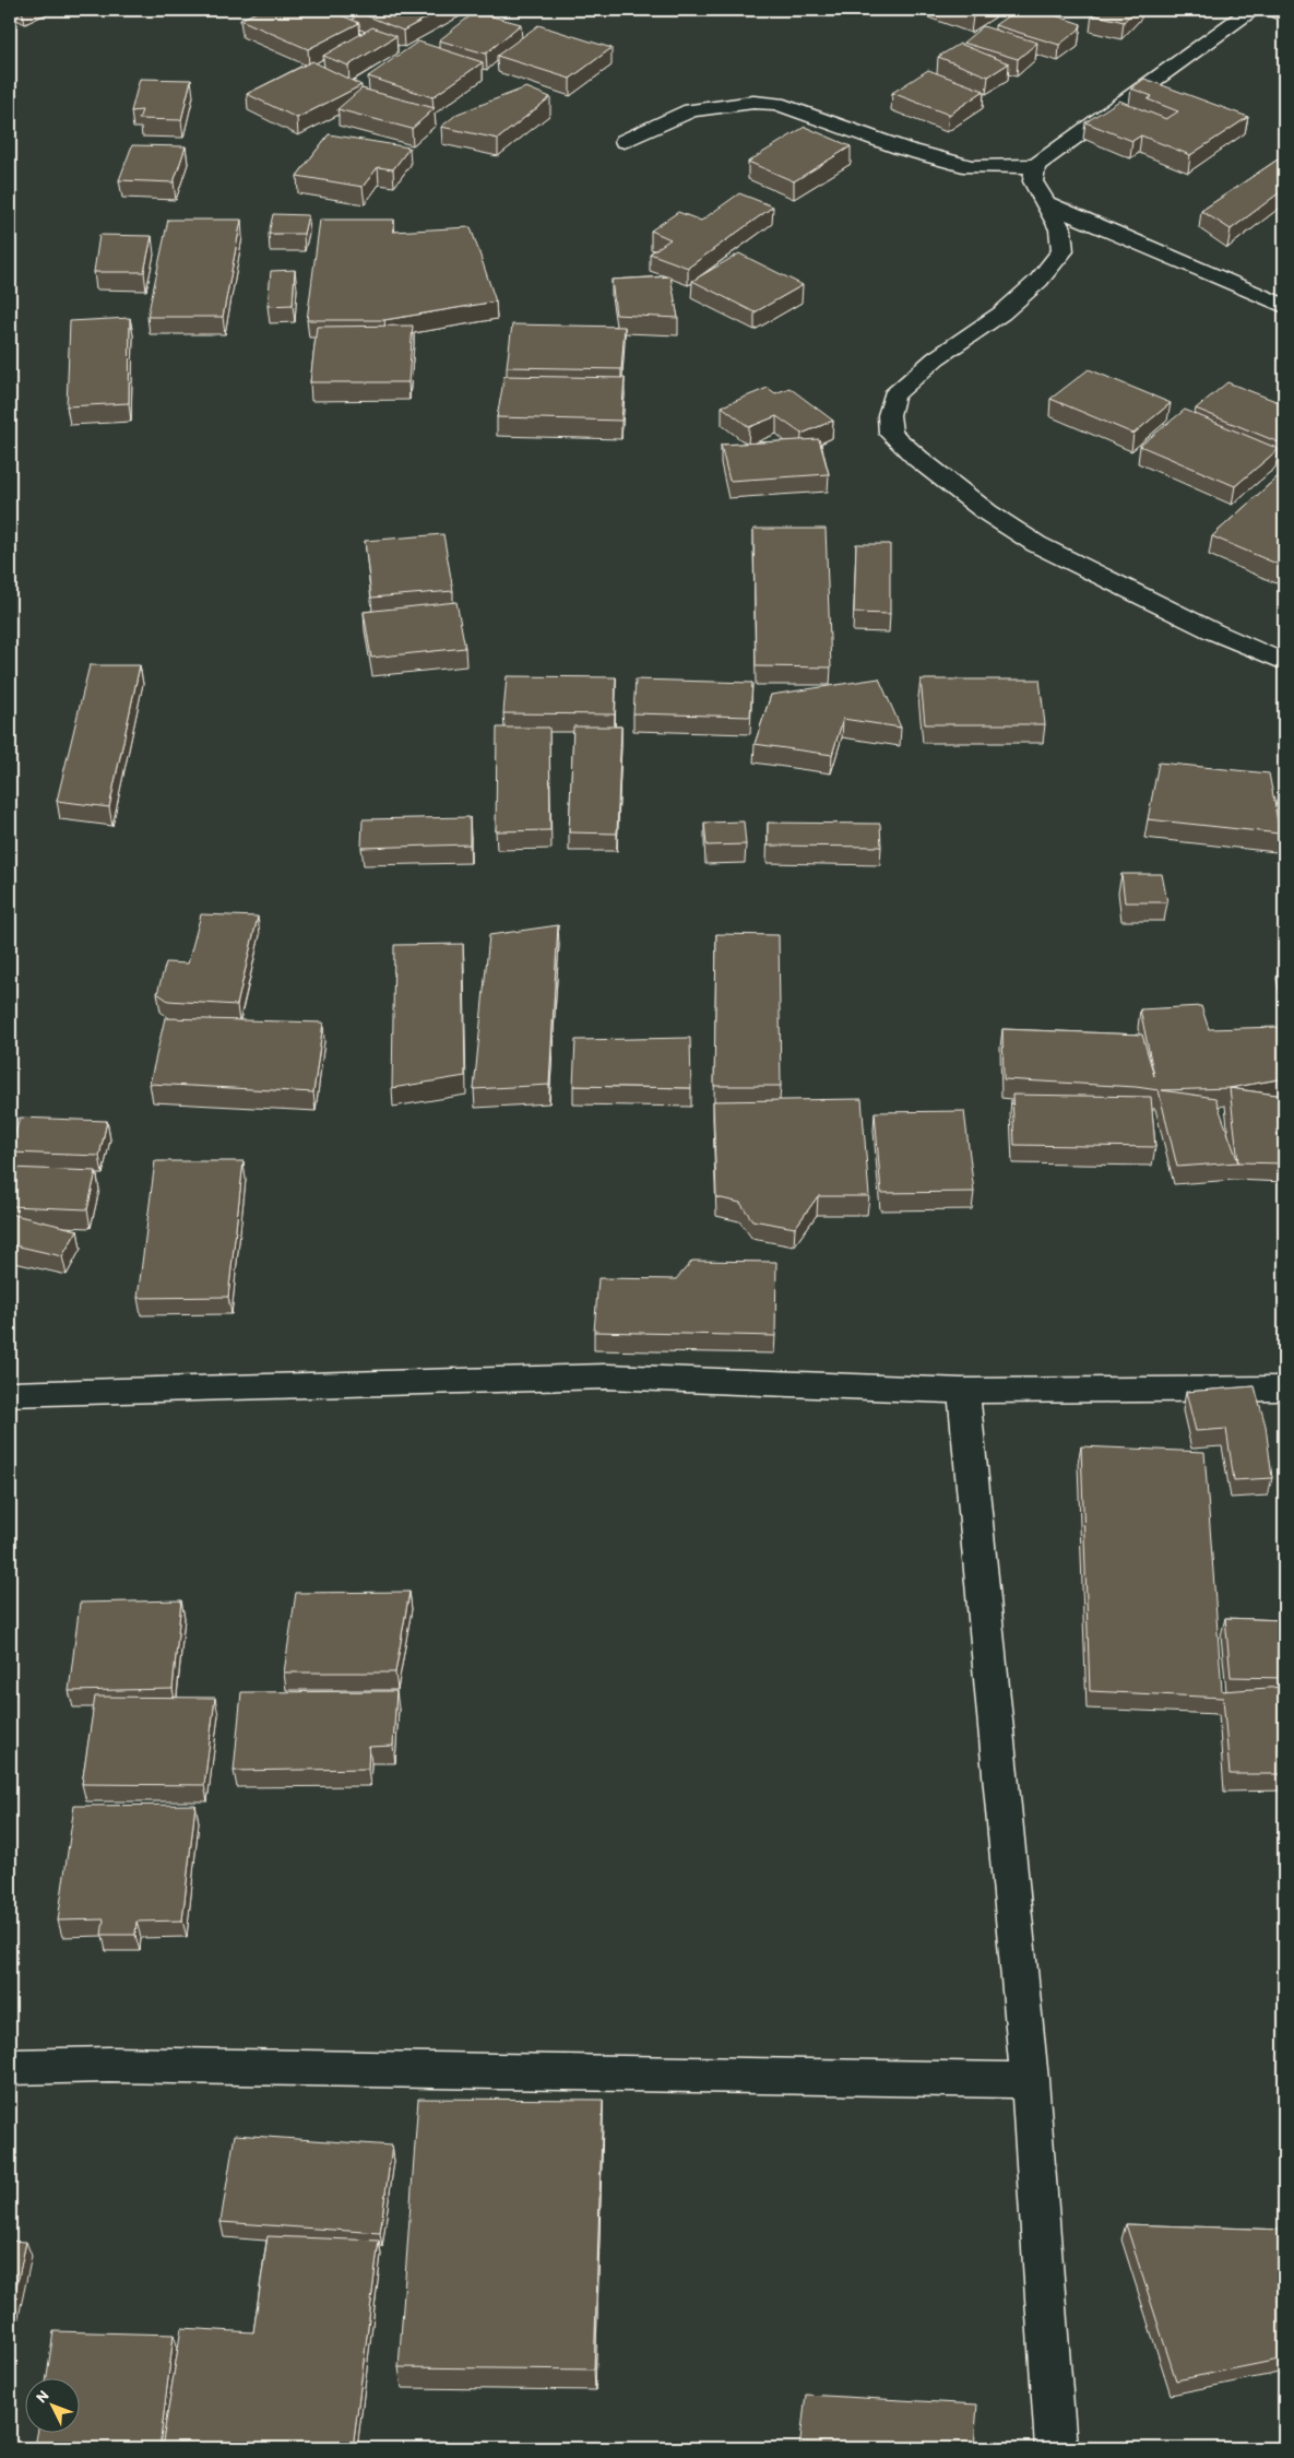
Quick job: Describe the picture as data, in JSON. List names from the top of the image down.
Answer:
{
  "north": "top left"
}
